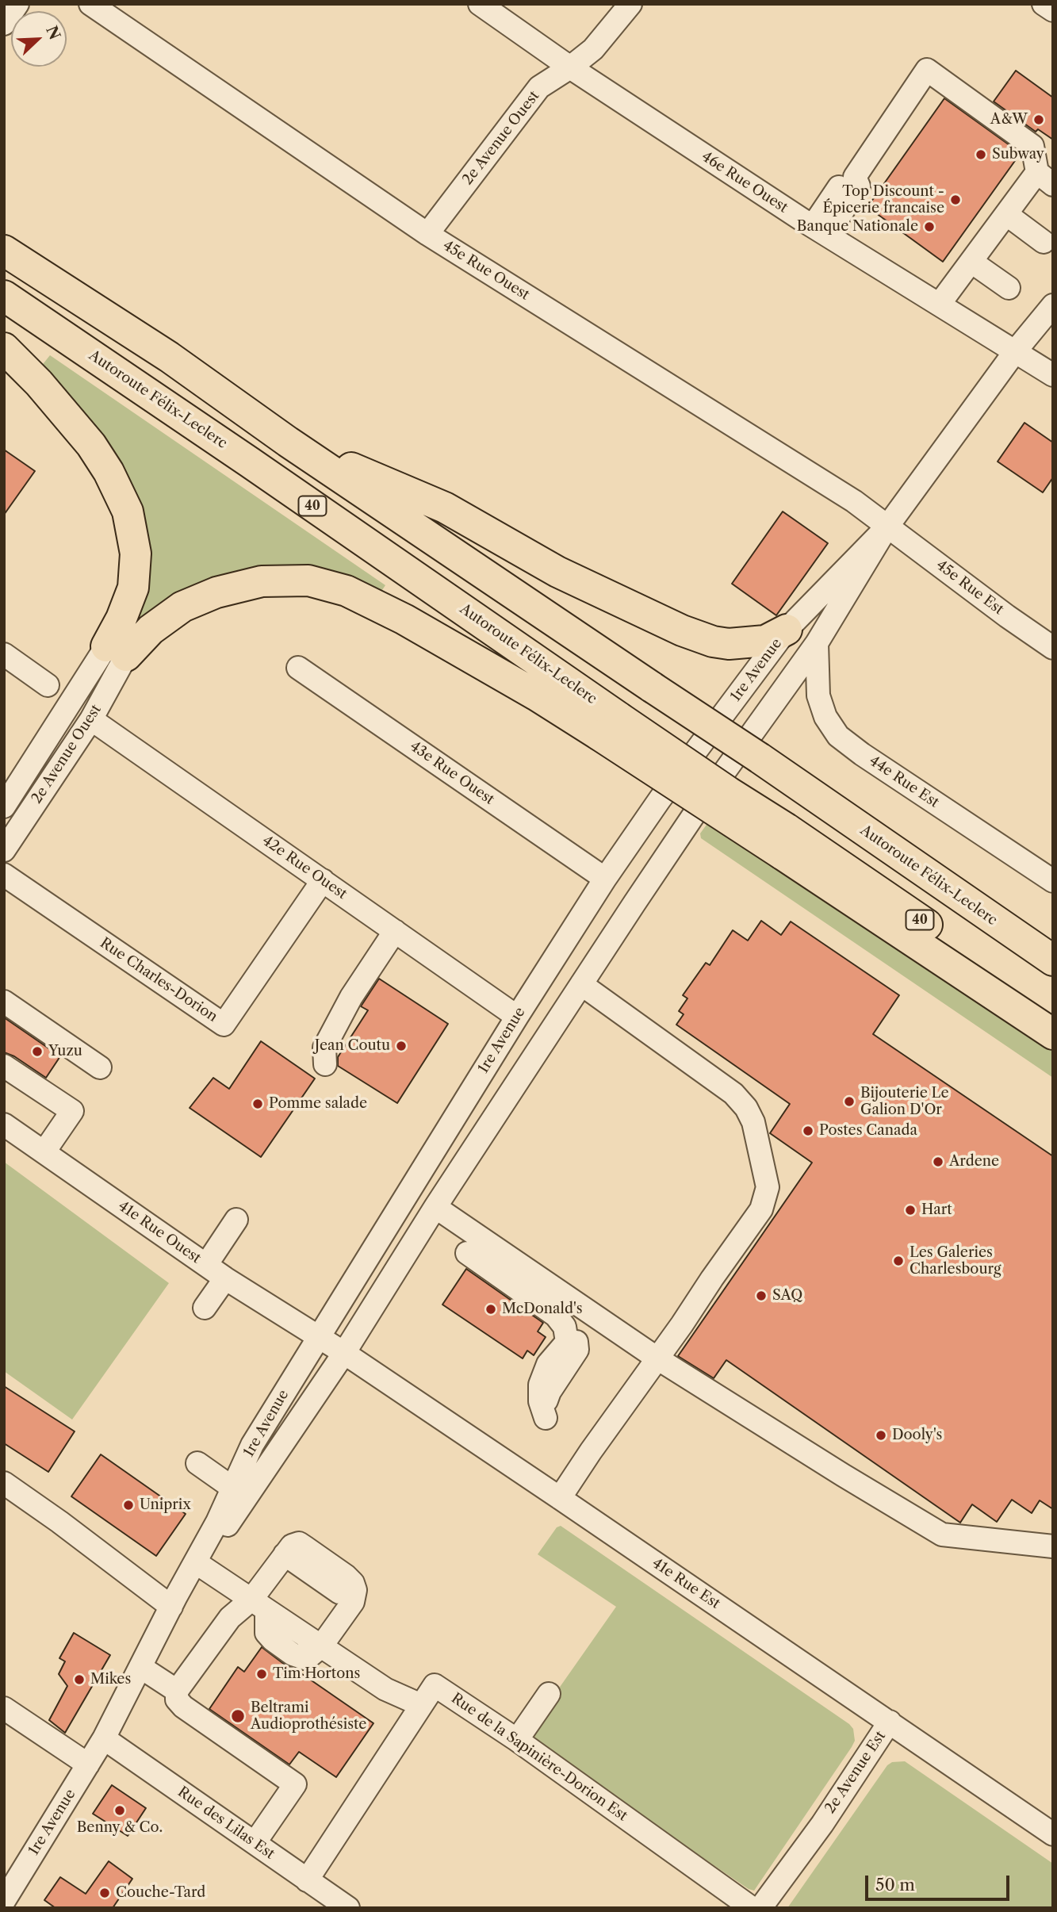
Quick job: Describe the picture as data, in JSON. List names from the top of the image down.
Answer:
{
  "streets": {
    "highway": ["Autoroute Félix-Leclerc", "40"],
    "street": [
      "2e Avenue Ouest",
      "46e Rue Ouest",
      "45e Rue Ouest",
      "45e Rue Est",
      "1re Avenue",
      "43e Rue Ouest",
      "44e Rue Est",
      "42e Rue Ouest",
      "Rue Charles-Dorion",
      "41e Rue Ouest",
      "41e Rue Est",
      "Rue de la Sapinière-Dorion Est",
      "2e Avenue Est",
      "Rue des Lilas Est"
    ]
  },
  "crossings": [
    ["2e Avenue Ouest", "46e Rue Ouest"],
    ["2e Avenue Ouest", "45e Rue Ouest"],
    ["2e Avenue Ouest", "42e Rue Ouest"],
    ["46e Rue Ouest", "1re Avenue"],
    ["45e Rue Ouest", "45e Rue Est"],
    ["45e Rue Ouest", "1re Avenue"],
    ["45e Rue Est", "1re Avenue"],
    ["1re Avenue", "43e Rue Ouest"],
    ["1re Avenue", "44e Rue Est"],
    ["1re Avenue", "42e Rue Ouest"],
    ["1re Avenue", "41e Rue Ouest"],
    ["1re Avenue", "41e Rue Est"],
    ["1re Avenue", "Rue des Lilas Est"],
    ["42e Rue Ouest", "Rue Charles-Dorion"],
    ["41e Rue Ouest", "41e Rue Est"],
    ["41e Rue Est", "2e Avenue Est"],
    ["Rue de la Sapinière-Dorion Est", "Rue des Lilas Est"]
  ],
  "places": [
    "A&W",
    "Subway",
    "Top Discount - Épicerie francaise",
    "Banque Nationale",
    "Jean Coutu",
    "Yuzu",
    "Bijouterie Le Galion D'Or",
    "Pomme salade",
    "Postes Canada",
    "Ardene",
    "Hart",
    "Les Galeries Charlesbourg",
    "SAQ",
    "McDonald's",
    "Dooly's",
    "Uniprix",
    "Tim Hortons",
    "Mikes",
    "Beltrami Audioprothésiste",
    "Benny & Co.",
    "Couche-Tard"
  ],
  "scale_bar": "50 m",
  "north": "top right"
}
